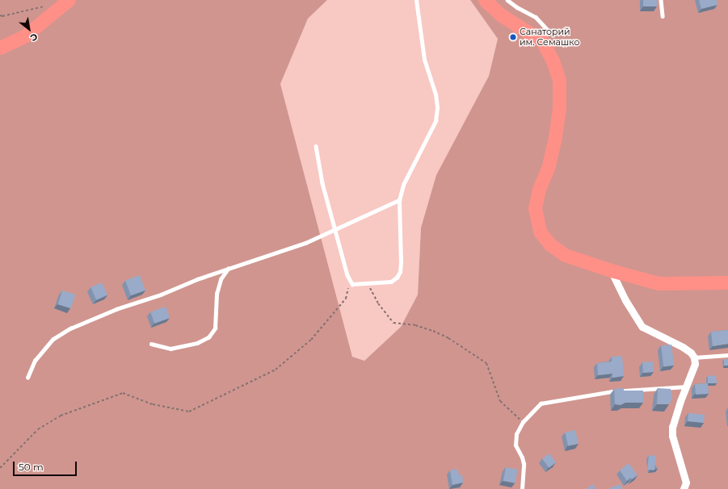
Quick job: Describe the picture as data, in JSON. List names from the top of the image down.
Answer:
{
  "places": ["Санаторий им. Семашко"],
  "scale_bar": "50 m",
  "north": "bottom right"
}
